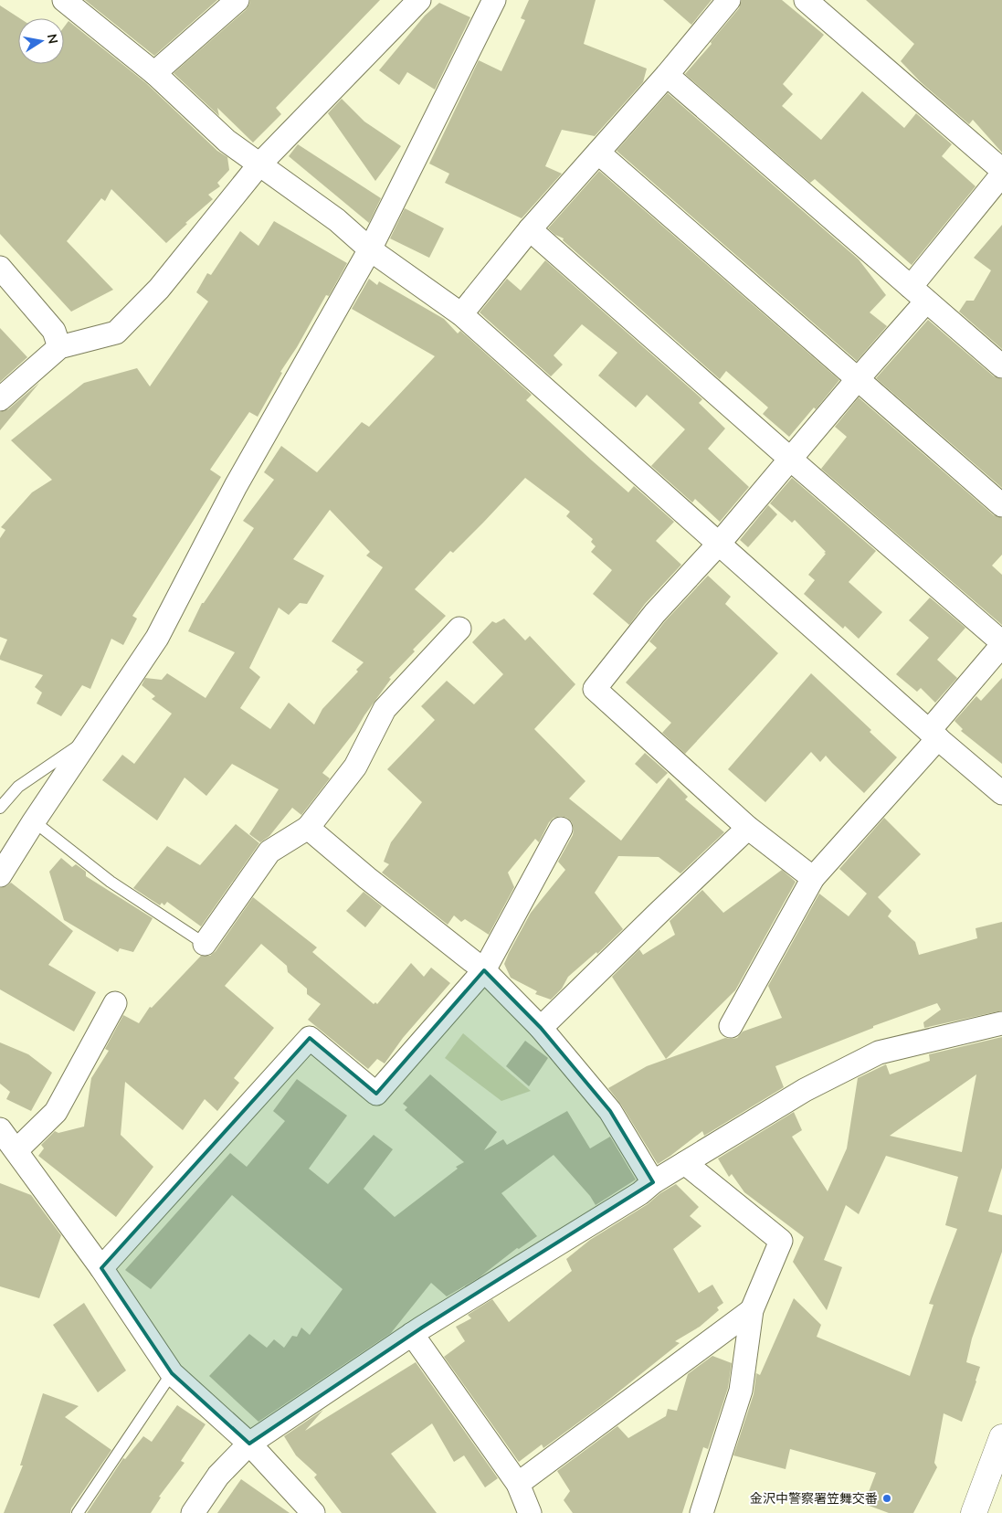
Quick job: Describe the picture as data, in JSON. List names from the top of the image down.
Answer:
{
  "places": ["金沢中警察署笠舞交番"],
  "north": "right"
}
